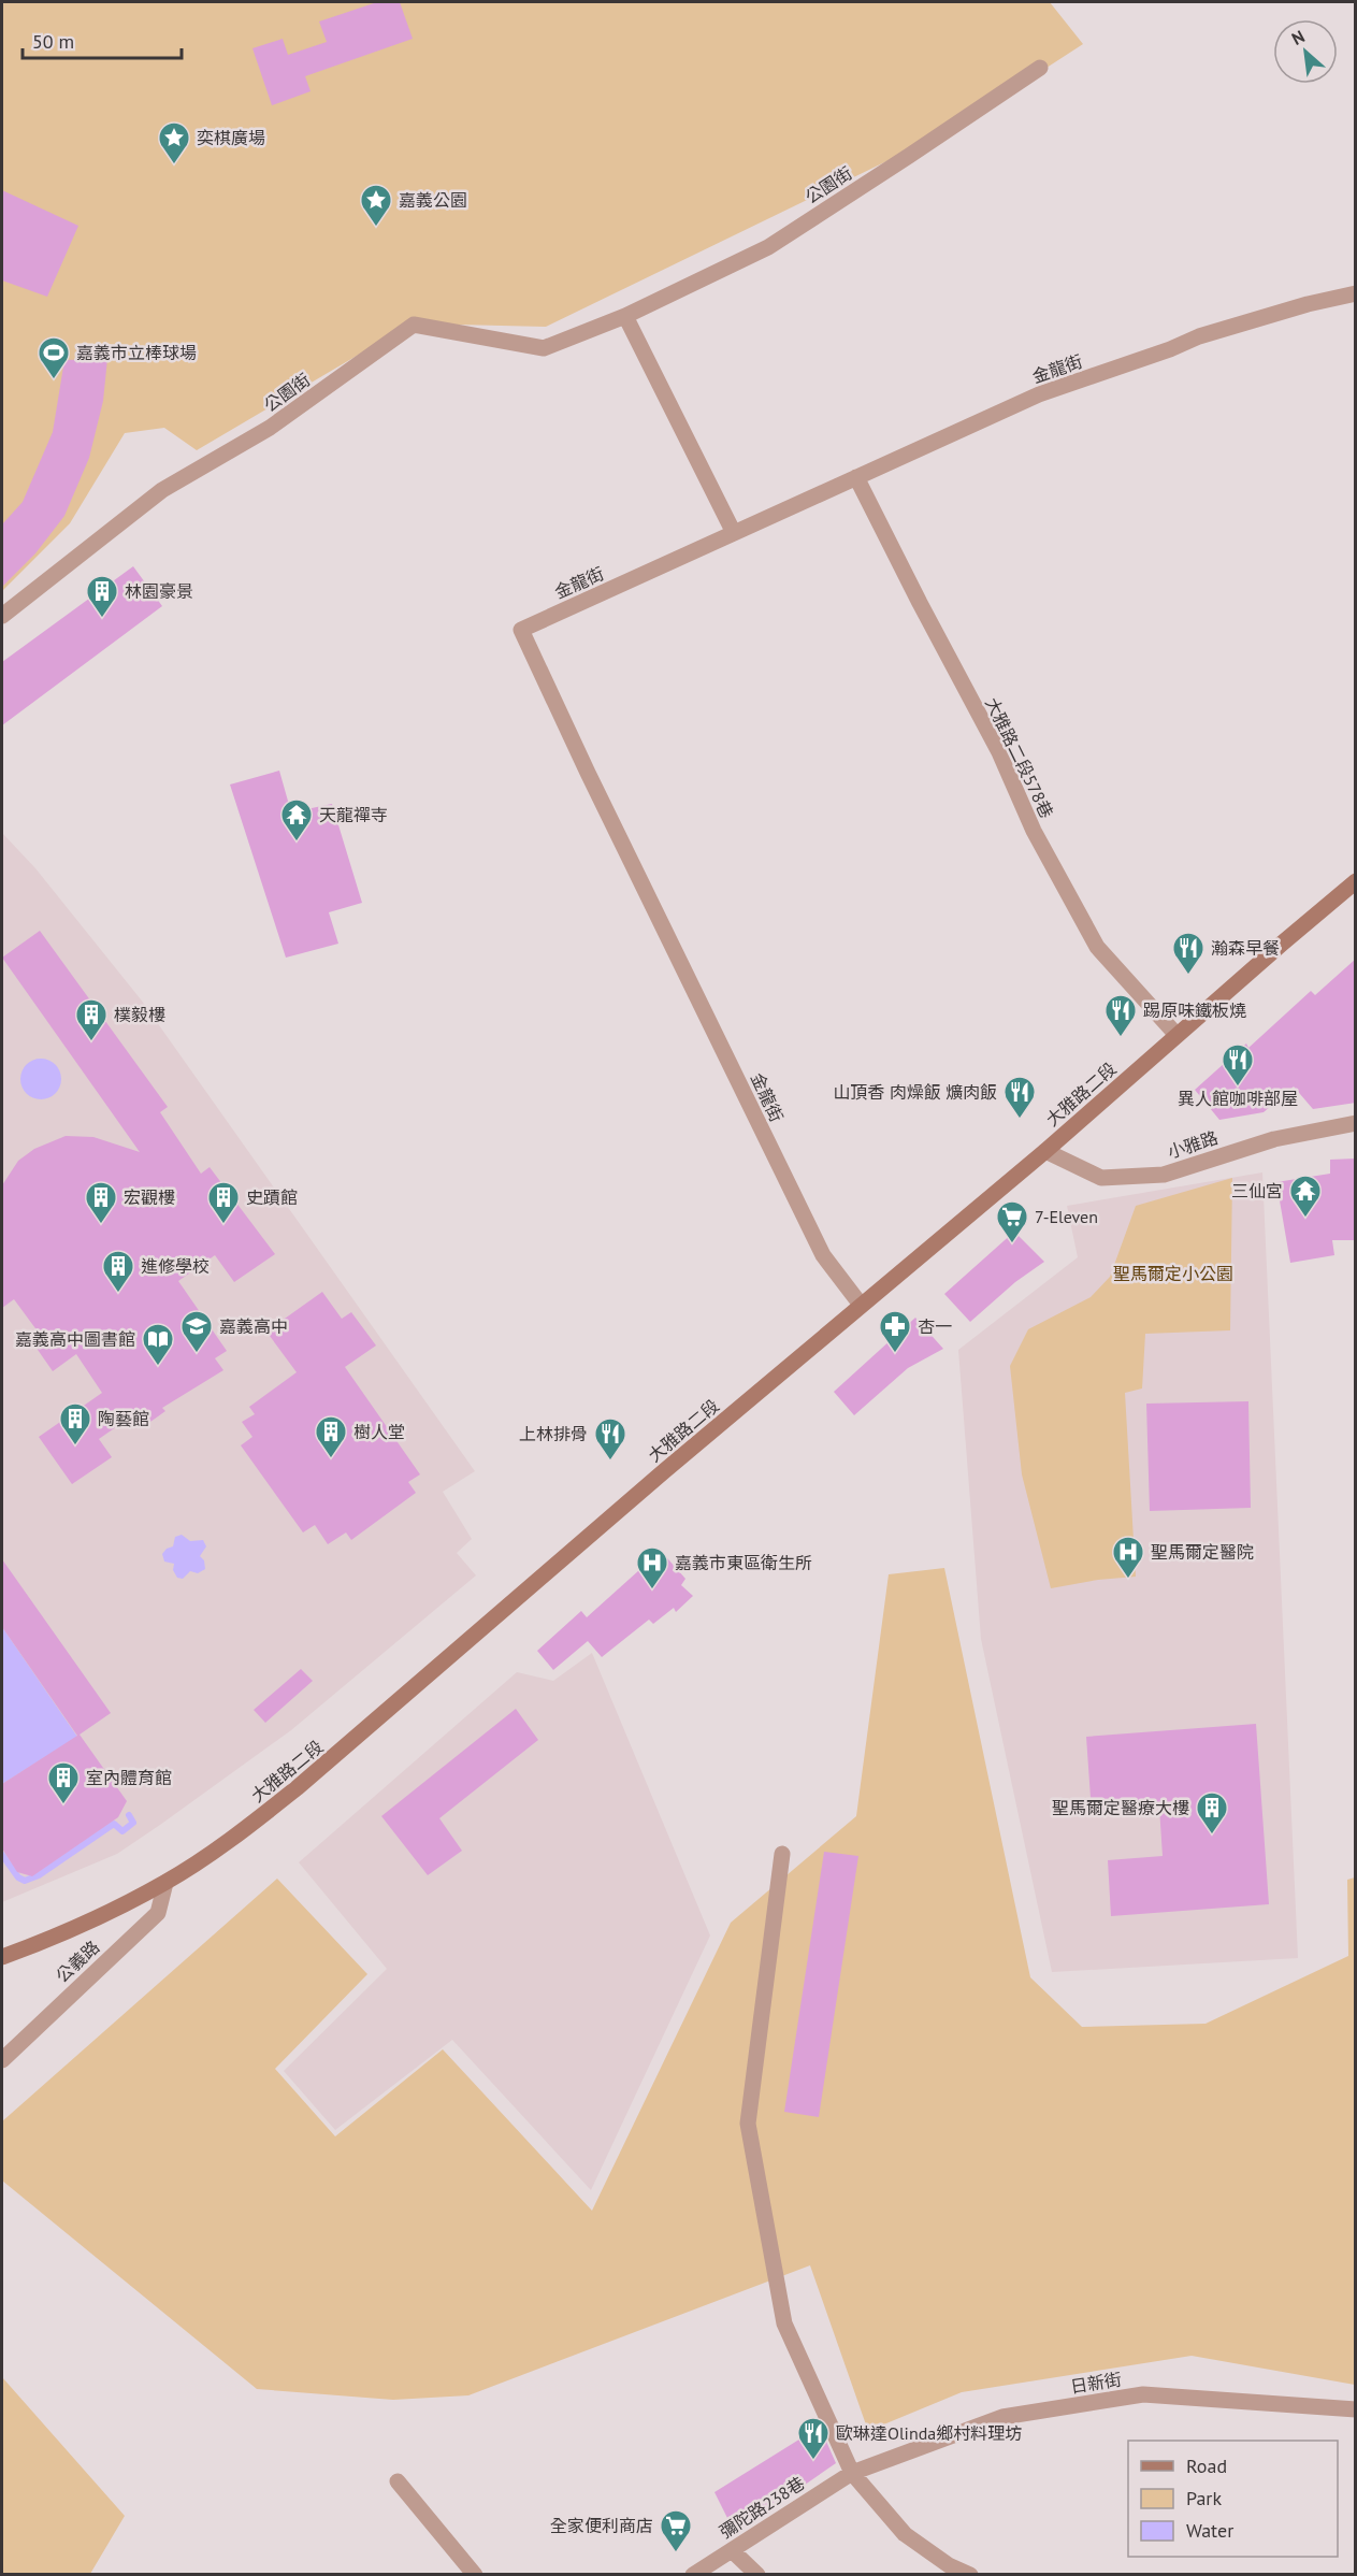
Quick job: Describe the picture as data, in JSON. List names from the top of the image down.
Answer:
{
  "streets": {
    "main road": ["大雅路二段"],
    "street": [
      "公園街",
      "金龍街",
      "大雅路二段578巷",
      "小雅路",
      "公義路",
      "日新街",
      "彌陀路238巷"
    ]
  },
  "crossings": [
    ["金龍街", "大雅路二段578巷"],
    ["金龍街", "大雅路二段"],
    ["大雅路二段578巷", "大雅路二段"],
    ["大雅路二段", "小雅路"],
    ["大雅路二段", "公義路"],
    ["日新街", "彌陀路238巷"]
  ],
  "parks": ["聖馬爾定小公園"],
  "places": {
    "place": ["奕棋廣場", "嘉義公園"],
    "sports": ["嘉義市立棒球場"],
    "building": [
      "林園豪景",
      "樸毅樓",
      "宏觀樓",
      "史蹟館",
      "進修學校",
      "陶藝館",
      "樹人堂",
      "室內體育館",
      "聖馬爾定醫療大樓"
    ],
    "temple": ["天龍禪寺", "三仙宮"],
    "restaurant": [
      "瀚森早餐",
      "踢原味鐵板燒",
      "異人館咖啡部屋",
      "山頂香 肉燥飯 爌肉飯",
      "上林排骨",
      "歐琳達Olinda鄉村料理坊"
    ],
    "supermarket": ["7-Eleven", "全家便利商店"],
    "school or university": ["嘉義高中"],
    "pharmacy": ["杏一"],
    "library": ["嘉義高中圖書館"],
    "hospital": ["聖馬爾定醫院", "嘉義市東區衛生所"]
  },
  "legend": ["Road", "Park", "Water"],
  "scale_bar": "50 m",
  "north": "top left"
}
